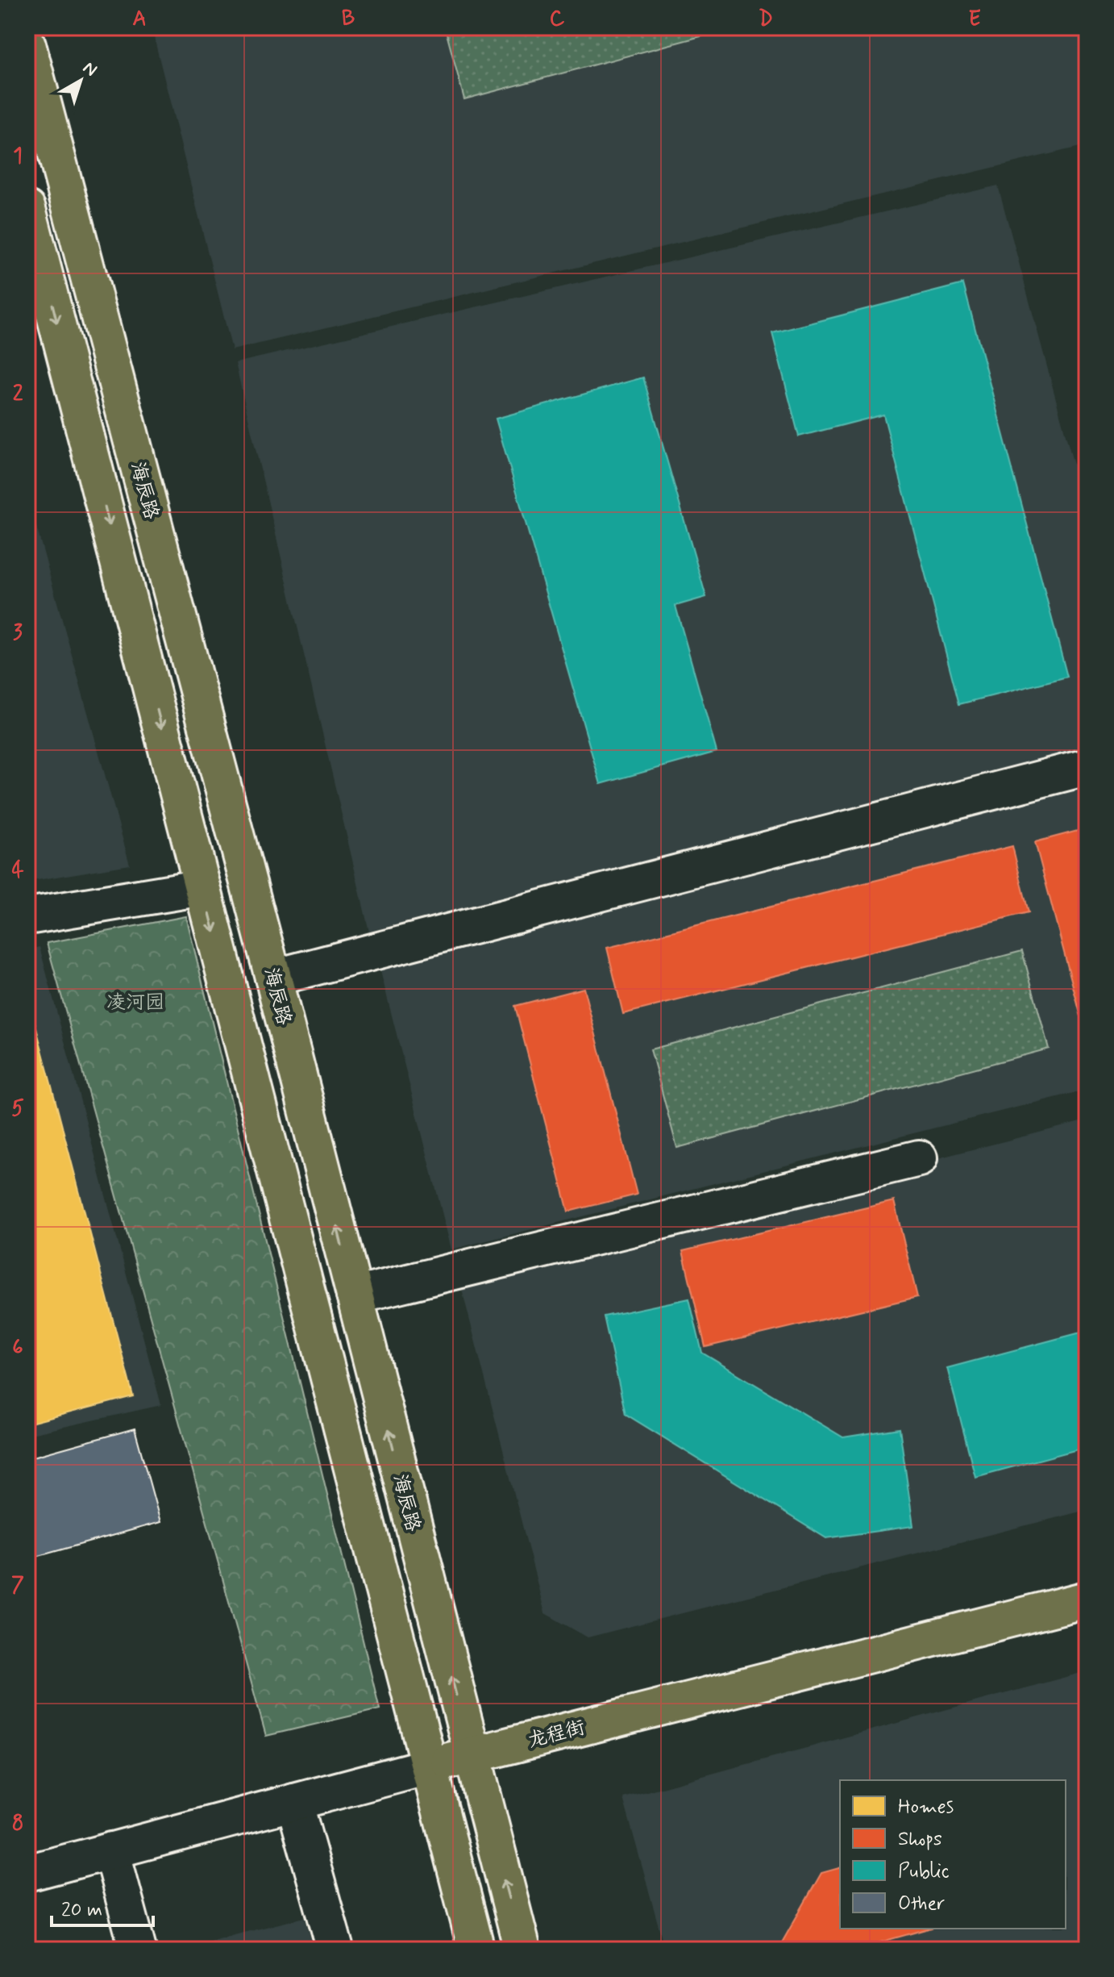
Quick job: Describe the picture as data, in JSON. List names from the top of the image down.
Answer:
{
  "streets": {
    "main road": ["海辰路", "龙程街"]
  },
  "crossings": [
    ["海辰路", "龙程街"]
  ],
  "parks": ["凌河园"],
  "legend": [
    "Homes",
    "Shops",
    "Public",
    "Other"
  ],
  "scale_bar": "20 m",
  "north": "top right",
  "grid": {
    "columns": [
      "A",
      "B",
      "C",
      "D",
      "E"
    ],
    "rows": [
      "1",
      "2",
      "3",
      "4",
      "5",
      "6",
      "7",
      "8"
    ]
  }
}
